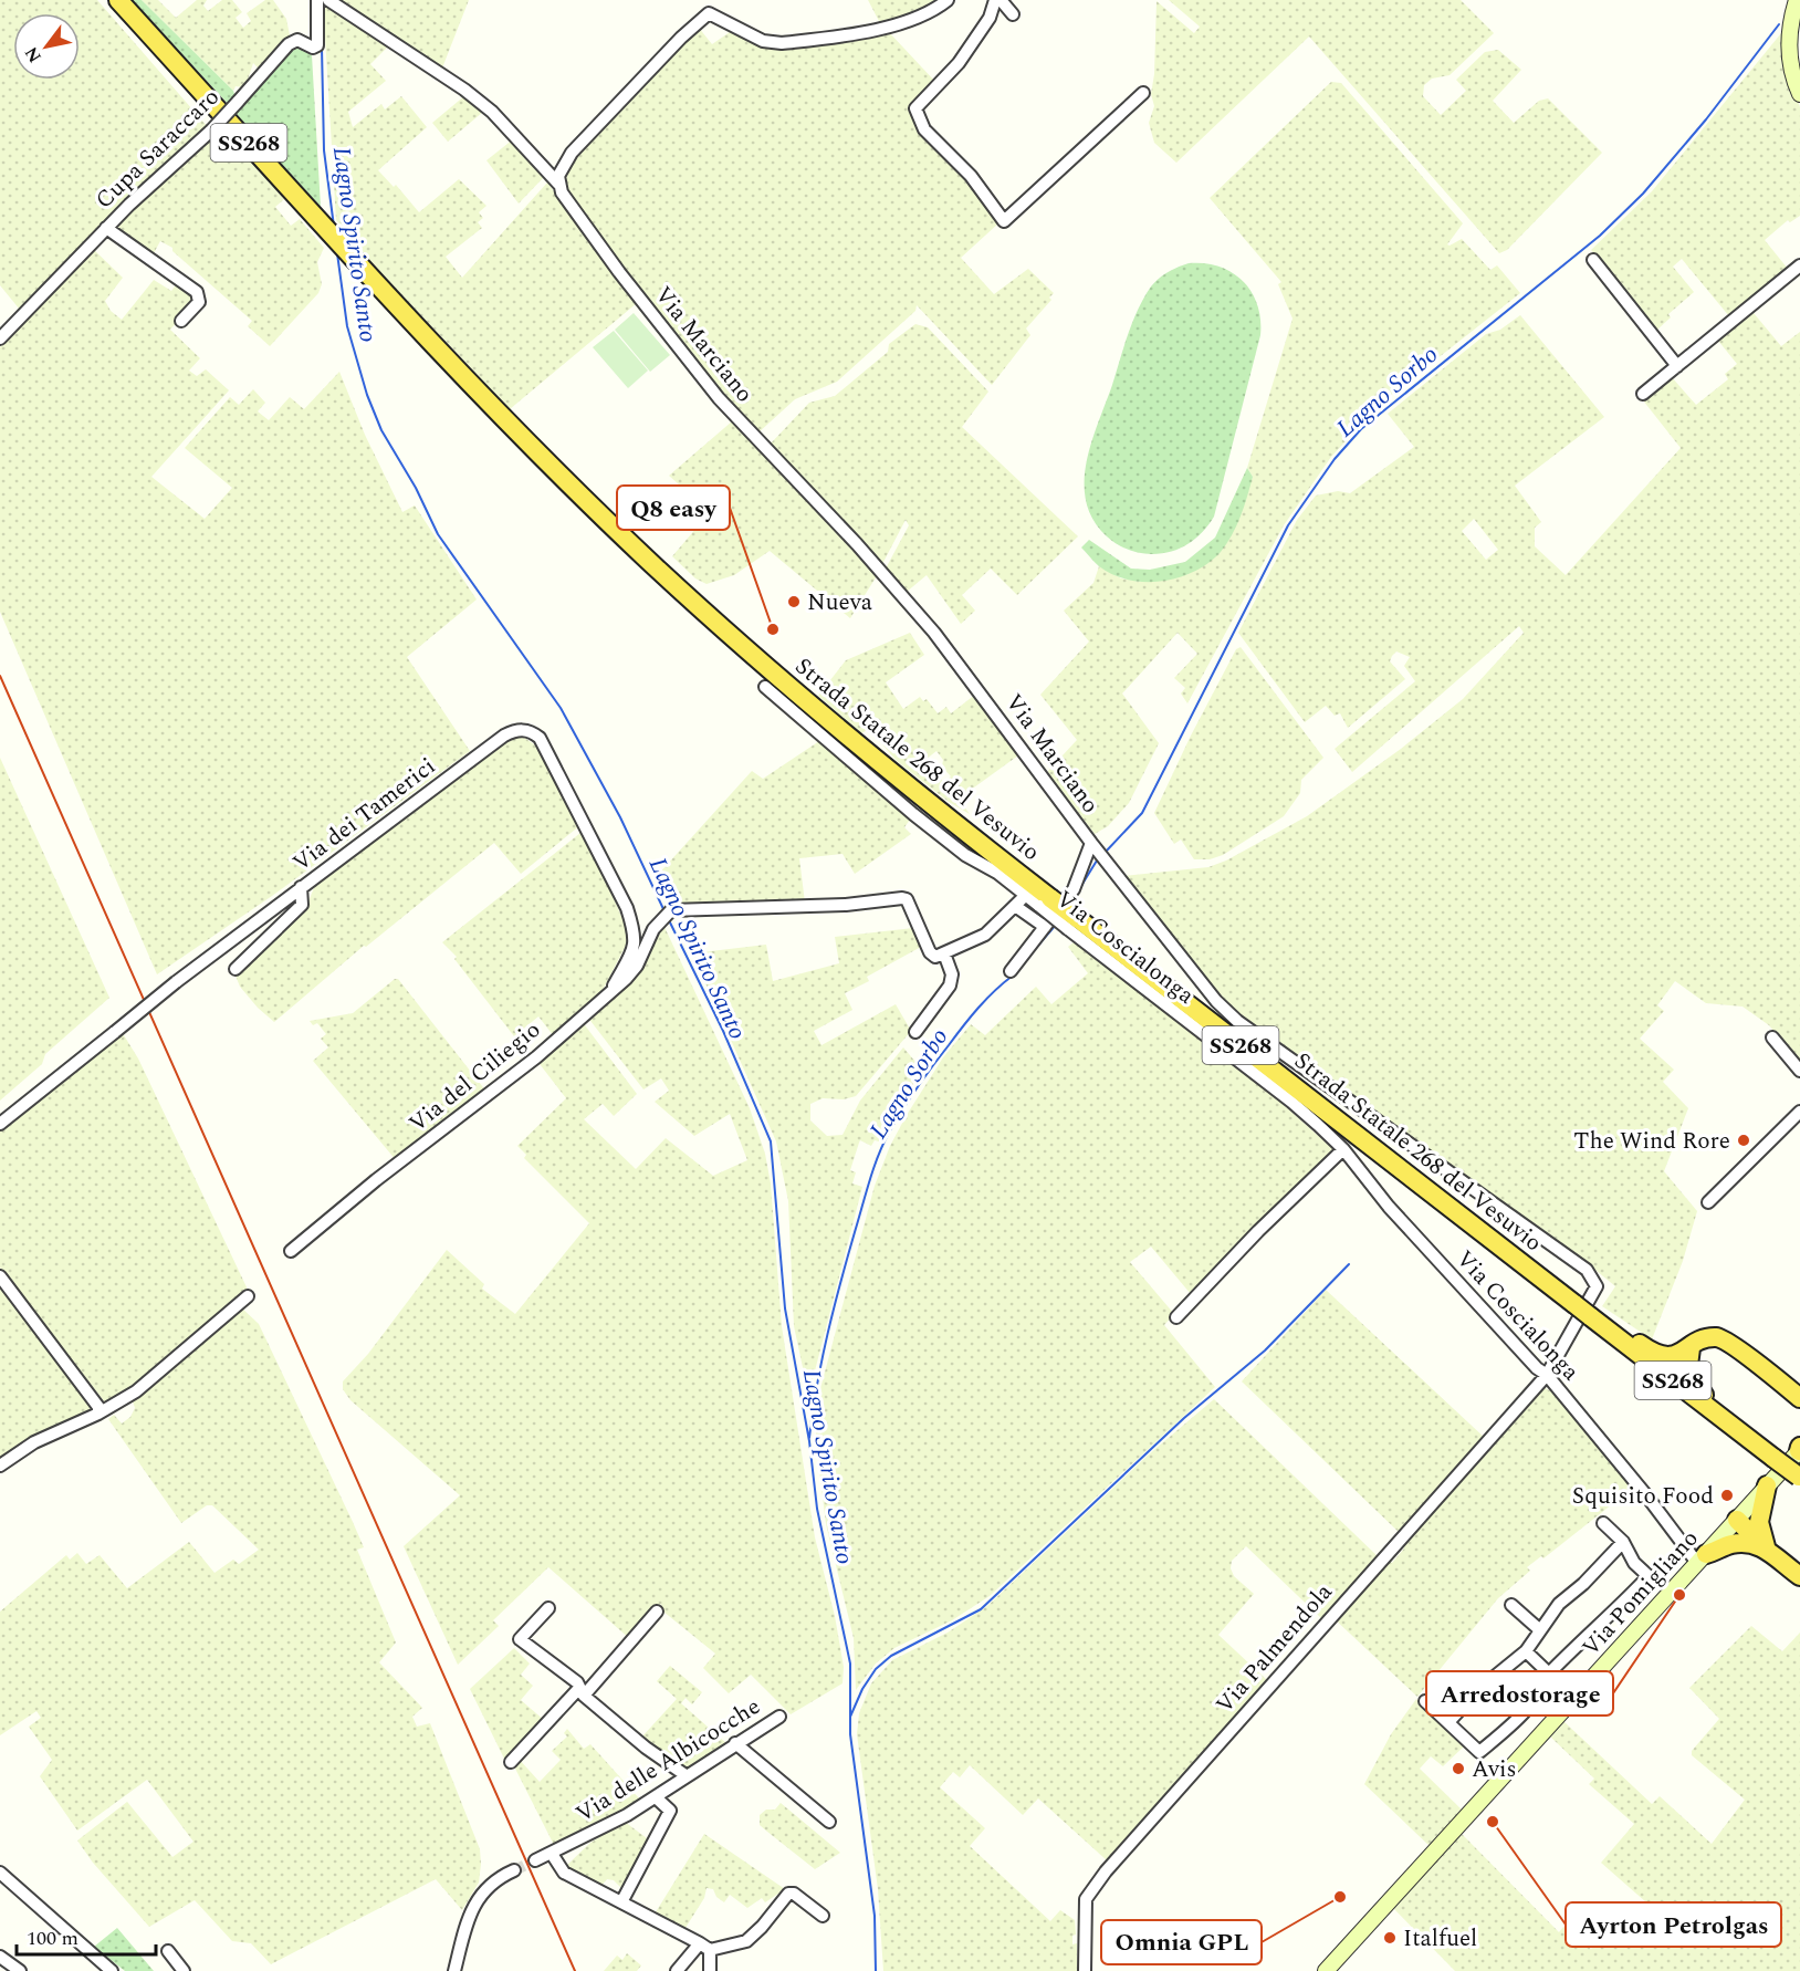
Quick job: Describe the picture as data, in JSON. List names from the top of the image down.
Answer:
{
  "streets": {
    "highway": ["SS268", "Strada Statale 268 del Vesuvio"],
    "main road": ["Via Pomigliano"],
    "street": [
      "Cupa Saraccaro",
      "Via Marciano",
      "Via dei Tamerici",
      "Via Coscialonga",
      "Via del Ciliegio",
      "Via Palmendola",
      "Via delle Albicocche"
    ]
  },
  "crossings": [
    ["SS268", "Strada Statale 268 del Vesuvio"],
    ["Via Marciano", "Via Palmendola"],
    ["Strada Statale 268 del Vesuvio", "Via Coscialonga"],
    ["Via dei Tamerici", "Via del Ciliegio"],
    ["Via Coscialonga", "Via Pomigliano"],
    ["Via Coscialonga", "Via Palmendola"]
  ],
  "water": ["Lagno Spirito Santo", "Lagno Sorbo"],
  "places": [
    "Nueva",
    "Q8 easy",
    "The Wind Rore",
    "Squisito Food",
    "Arredostorage",
    "Avis",
    "Ayrton Petrolgas",
    "Omnia GPL",
    "Italfuel"
  ],
  "scale_bar": "100 m",
  "north": "bottom left"
}
